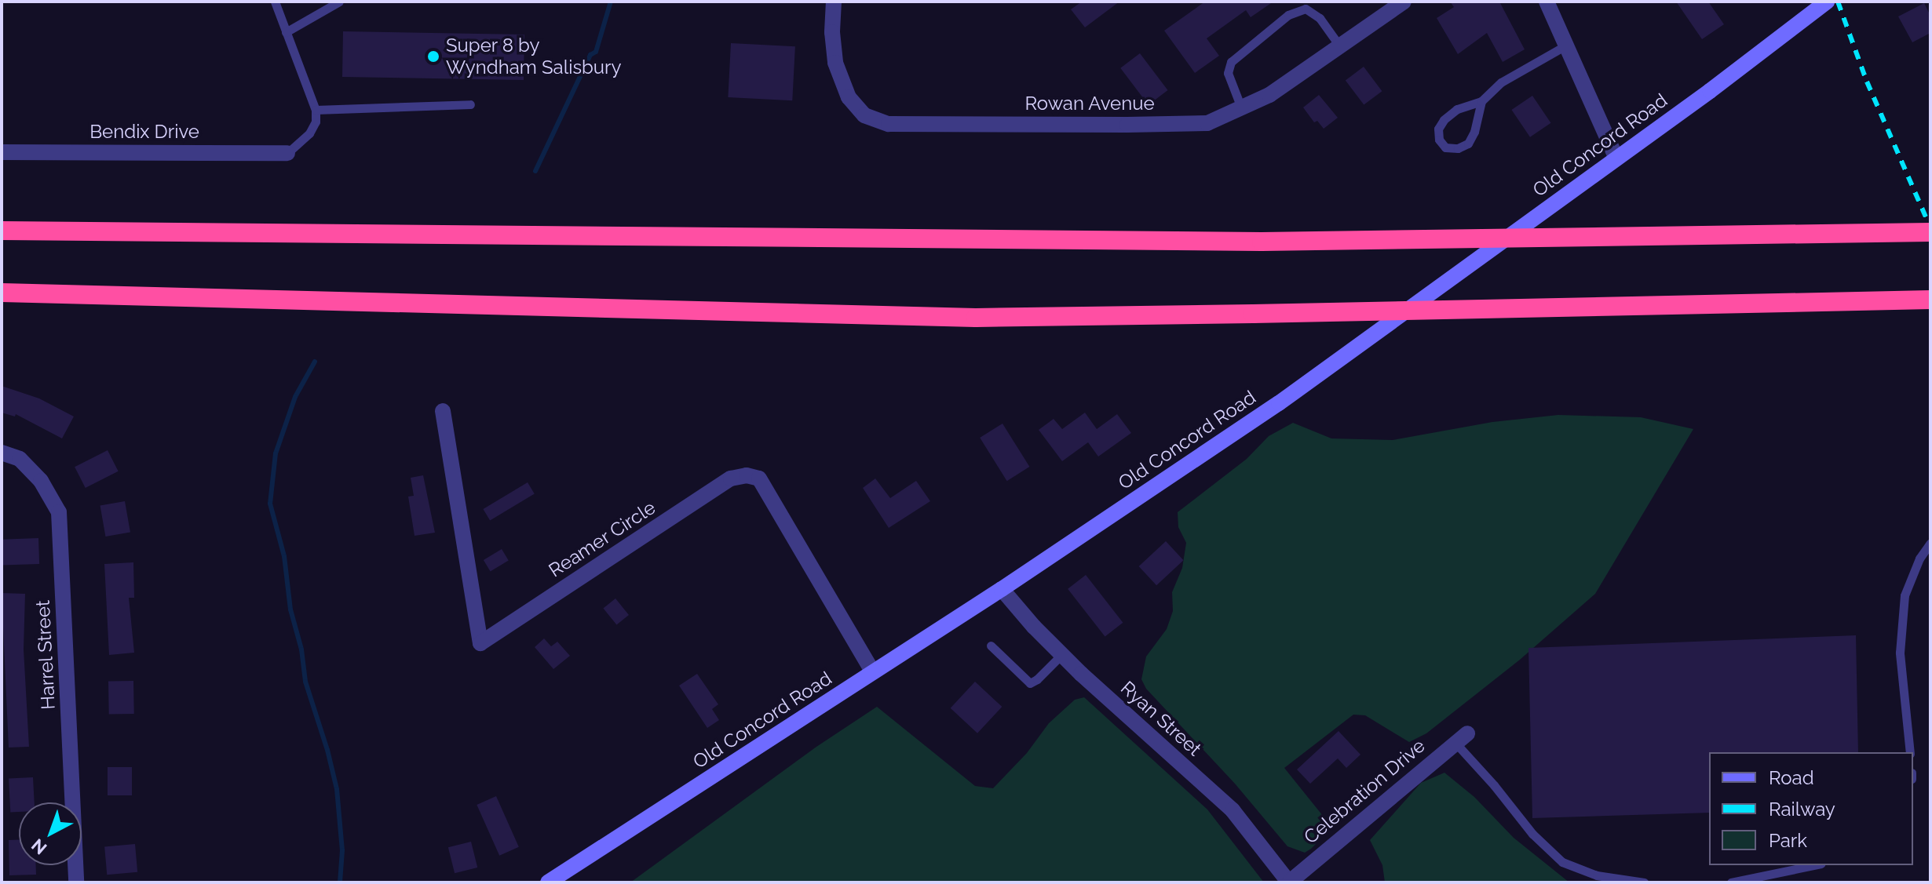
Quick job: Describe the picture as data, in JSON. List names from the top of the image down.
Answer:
{
  "streets": {
    "main road": ["Old Concord Road"],
    "street": [
      "Rowan Avenue",
      "Bendix Drive",
      "Reamer Circle",
      "Harrel Street",
      "Ryan Street",
      "Celebration Drive"
    ]
  },
  "crossings": [
    ["Old Concord Road", "Reamer Circle"],
    ["Old Concord Road", "Ryan Street"],
    ["Ryan Street", "Celebration Drive"]
  ],
  "places": ["Super 8 by Wyndham Salisbury"],
  "legend": ["Road", "Railway", "Park"],
  "north": "bottom left"
}
